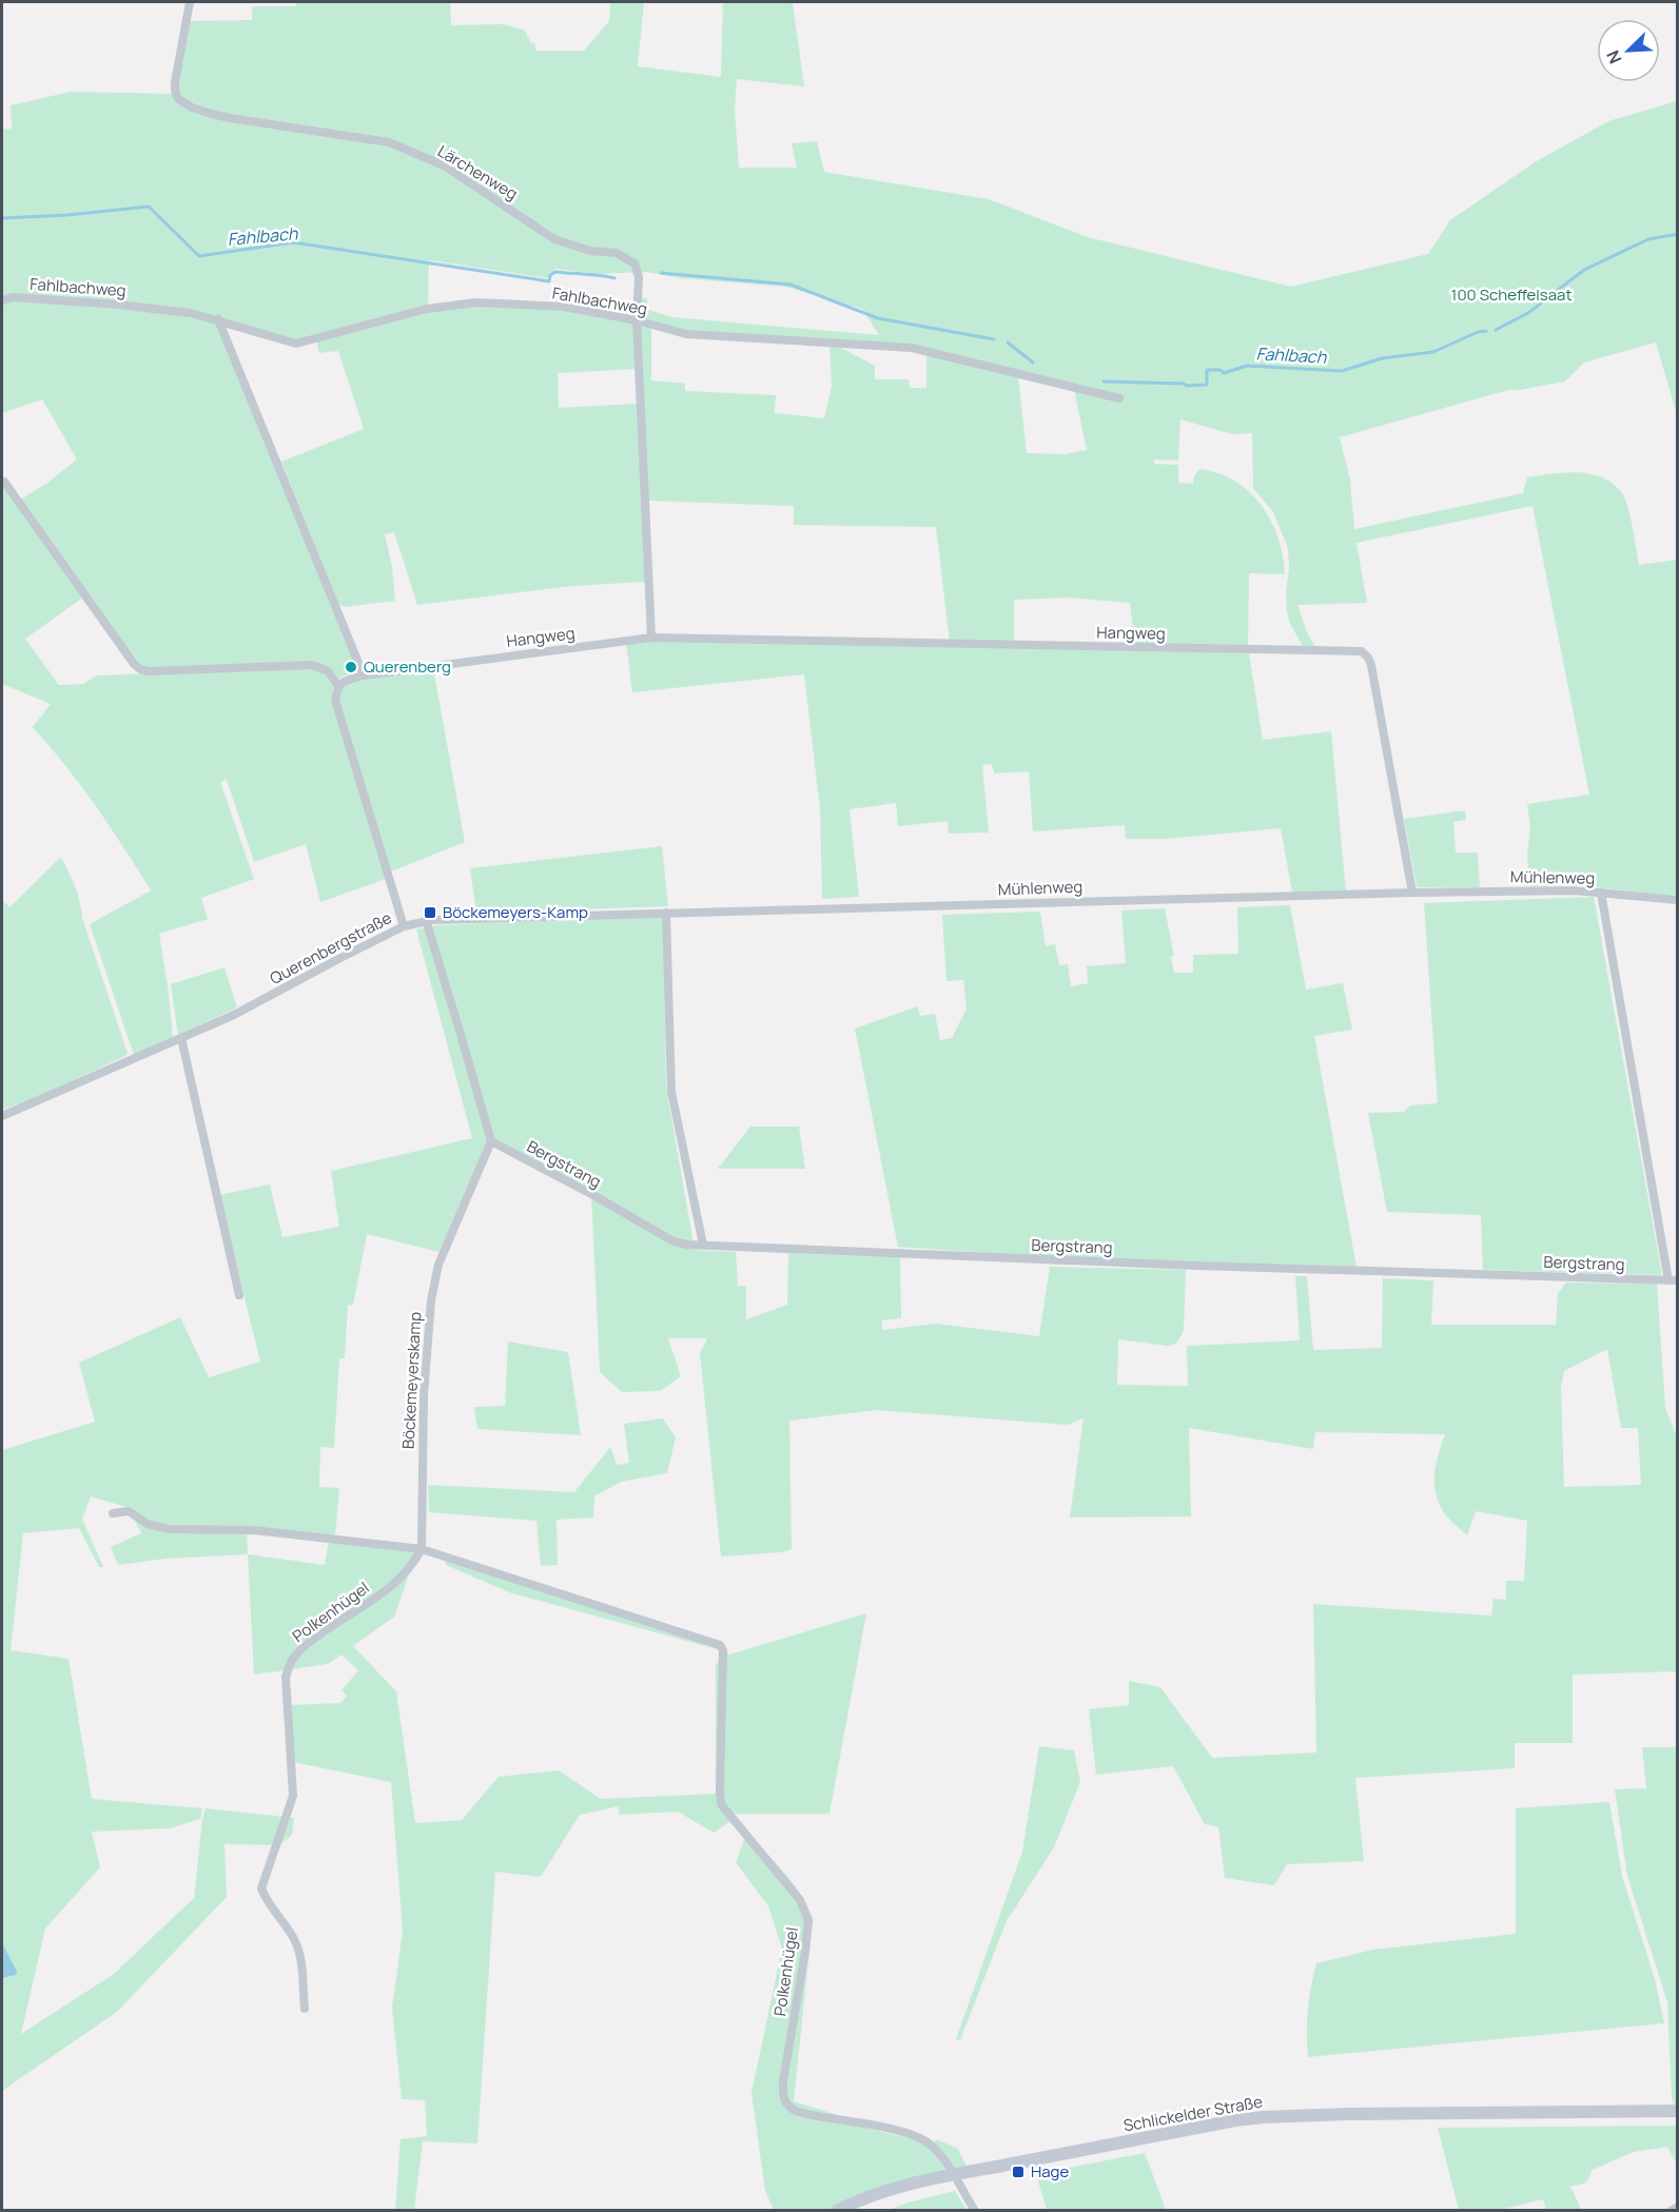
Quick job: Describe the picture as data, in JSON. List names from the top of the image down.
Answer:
{
  "streets": {
    "main road": ["Schlickelder Straße"],
    "street": [
      "Lärchenweg",
      "Fahlbachweg",
      "Hangweg",
      "Mühlenweg",
      "Querenbergstraße",
      "Bergstrang",
      "Böckemeyerskamp",
      "Polkenhügel"
    ]
  },
  "crossings": [
    ["Lärchenweg", "Fahlbachweg"],
    ["Lärchenweg", "Hangweg"],
    ["Hangweg", "Mühlenweg"],
    ["Mühlenweg", "Querenbergstraße"],
    ["Bergstrang", "Böckemeyerskamp"],
    ["Böckemeyerskamp", "Polkenhügel"],
    ["Polkenhügel", "Schlickelder Straße"]
  ],
  "water": ["Fahlbach"],
  "parks": ["100 Scheffelsaat"],
  "places": {
    "other": ["Querenberg"],
    "transit": ["Böckemeyers-Kamp", "Hage"]
  },
  "north": "bottom left"
}
